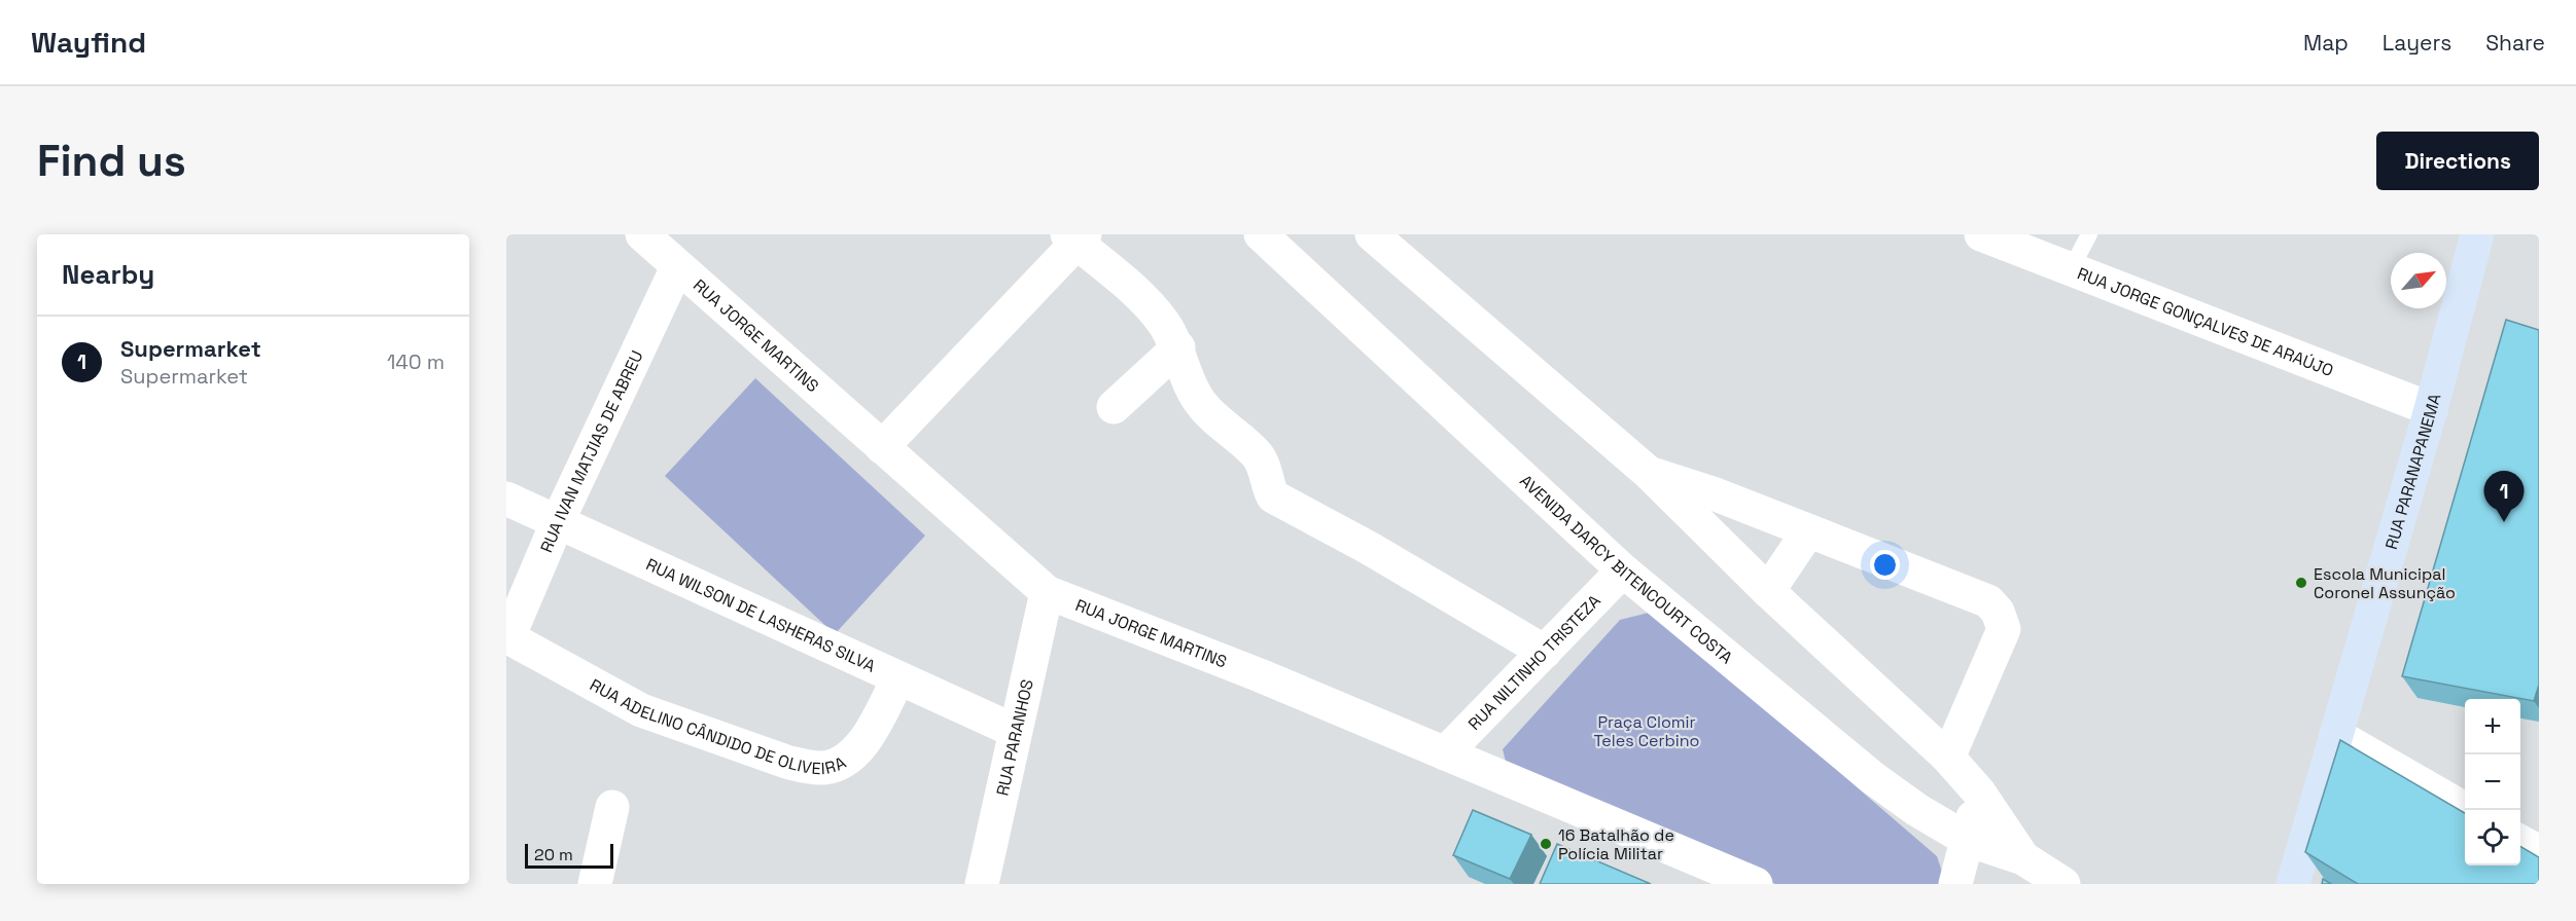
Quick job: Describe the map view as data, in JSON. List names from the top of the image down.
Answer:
{
  "streets": {
    "street": [
      "RUA JORGE GONÇALVES DE ARAÚJO",
      "RUA JORGE MARTINS",
      "RUA IVAN MATJIAS DE ABREU",
      "RUA PARANAPANEMA",
      "AVENIDA DARCY BITENCOURT COSTA",
      "RUA WILSON DE LASHERAS SILVA",
      "RUA NILTINHO TRISTEZA",
      "RUA ADELINO CÂNDIDO DE OLIVEIRA",
      "RUA PARANHOS"
    ]
  },
  "crossings": [
    ["RUA JORGE GONÇALVES DE ARAÚJO", "RUA PARANAPANEMA"],
    ["RUA JORGE MARTINS", "RUA IVAN MATJIAS DE ABREU"],
    ["RUA JORGE MARTINS", "RUA NILTINHO TRISTEZA"],
    ["RUA JORGE MARTINS", "RUA PARANHOS"],
    ["RUA IVAN MATJIAS DE ABREU", "RUA WILSON DE LASHERAS SILVA"],
    ["RUA IVAN MATJIAS DE ABREU", "RUA ADELINO CÂNDIDO DE OLIVEIRA"],
    ["AVENIDA DARCY BITENCOURT COSTA", "RUA NILTINHO TRISTEZA"],
    ["RUA WILSON DE LASHERAS SILVA", "RUA ADELINO CÂNDIDO DE OLIVEIRA"],
    ["RUA WILSON DE LASHERAS SILVA", "RUA PARANHOS"]
  ],
  "parks": ["Praça Clomir Teles Cerbino"],
  "places": ["Escola Municipal Coronel Assunção", "16 Batalhão de Polícia Militar"],
  "scale_bar": "20 m",
  "north": "top right",
  "page": {
    "header": "Wayfind",
    "nav": ["Map", "Layers", "Share"],
    "buttons": "Directions",
    "title": "Find us",
    "heading": "Nearby",
    "list": [
      {
        "mark": "1",
        "name": "Supermarket",
        "note": "Supermarket",
        "value": "140 m"
      }
    ],
    "pins": "1",
    "map_buttons": ["+", "−"],
    "scale": "20 m"
  }
}
